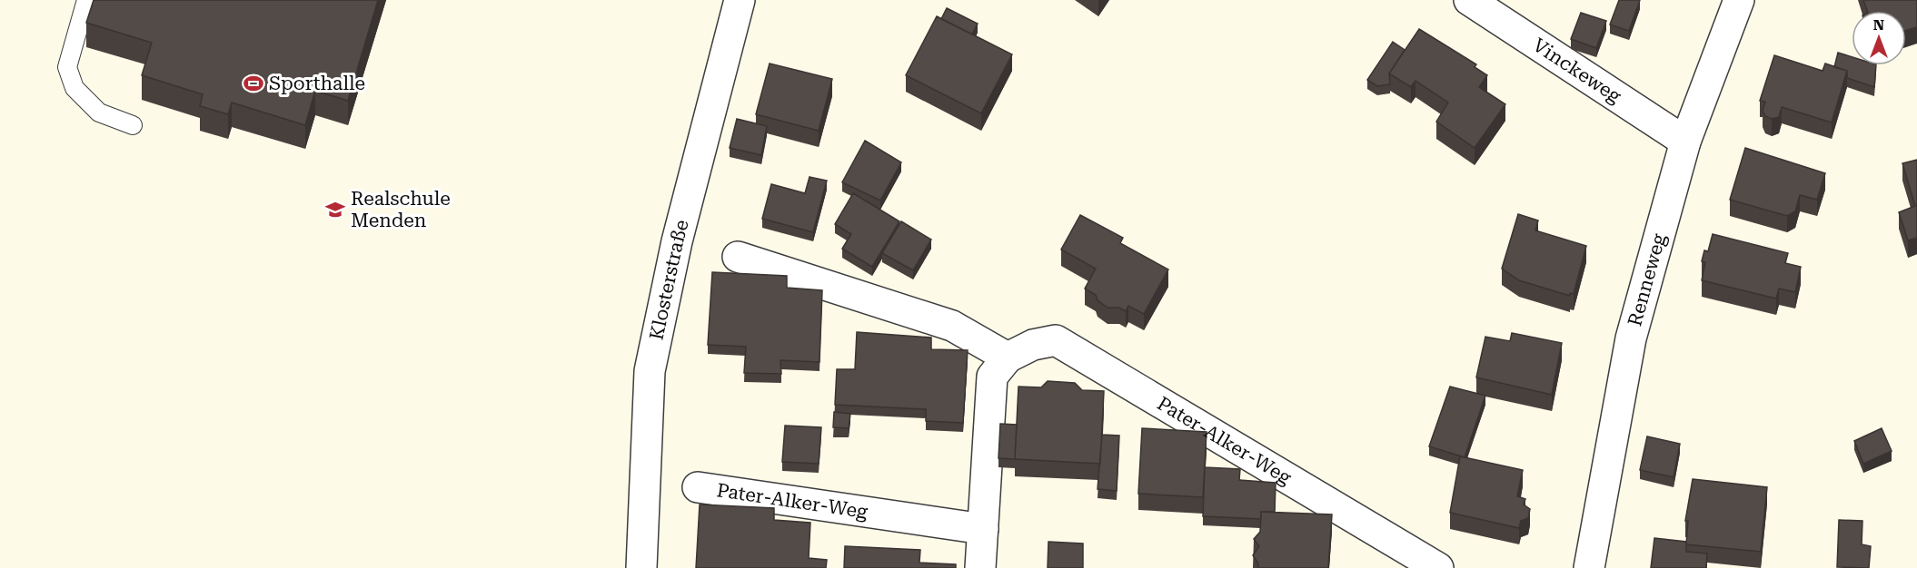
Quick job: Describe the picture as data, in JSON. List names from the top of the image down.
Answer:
{
  "streets": {
    "street": [
      "Vinckeweg",
      "Renneweg",
      "Klosterstraße",
      "Pater-Alker-Weg"
    ]
  },
  "crossings": [
    ["Vinckeweg", "Renneweg"]
  ],
  "places": {
    "sports": ["Sporthalle"],
    "school or university": ["Realschule Menden"]
  },
  "north": "top"
}
